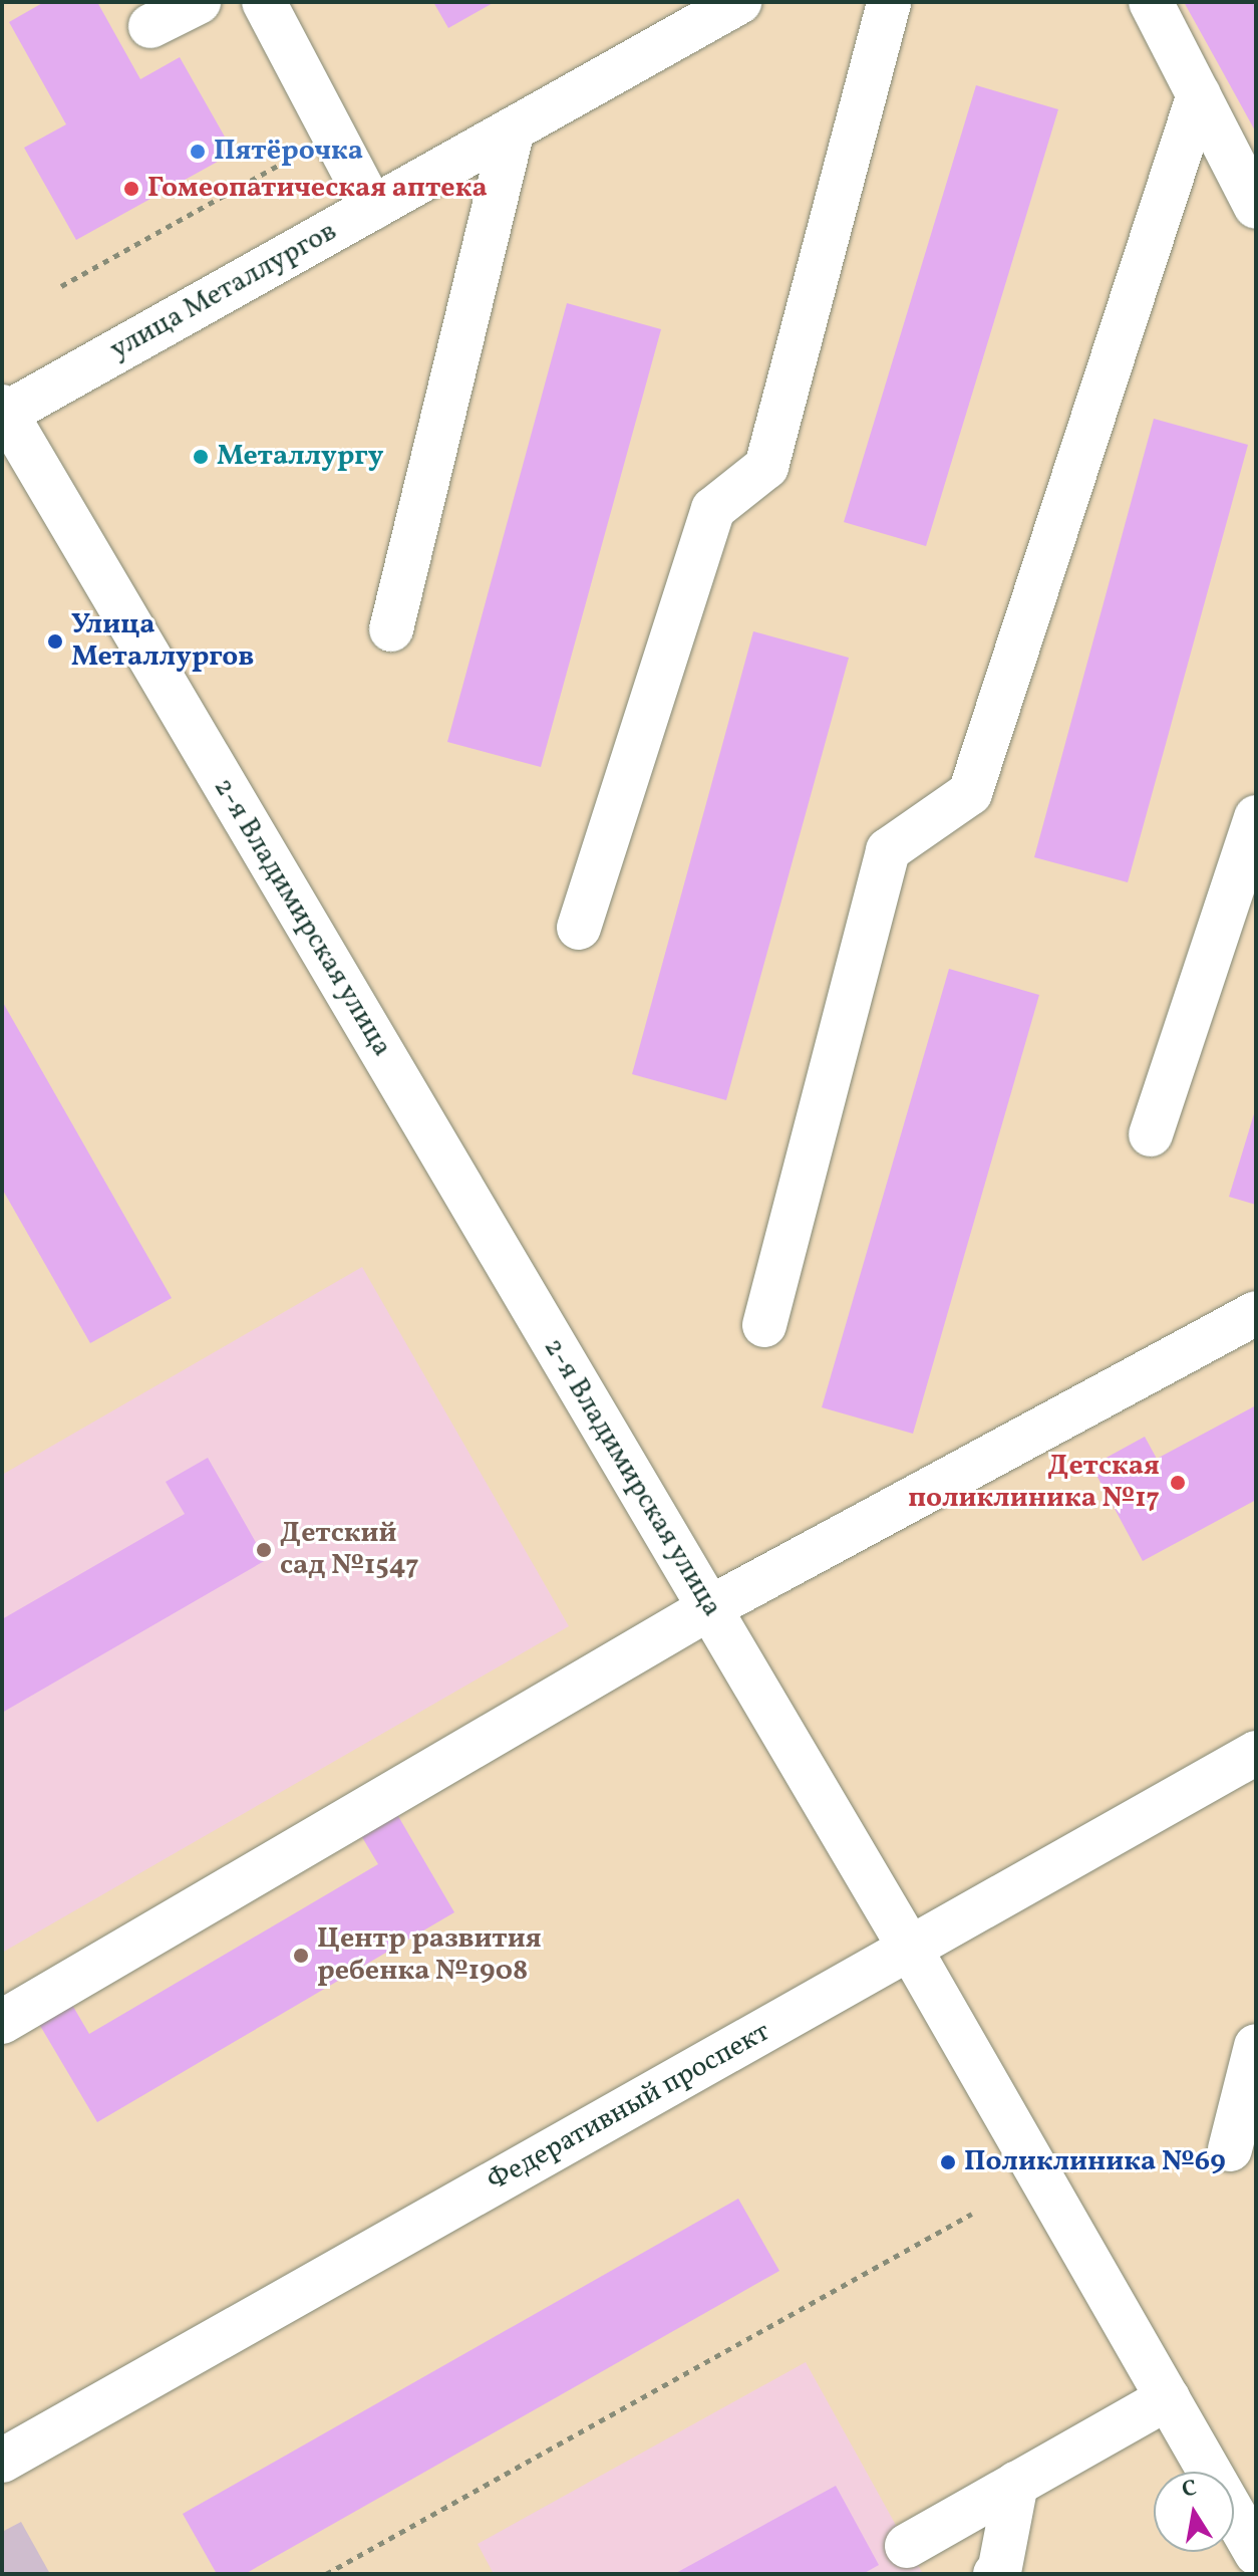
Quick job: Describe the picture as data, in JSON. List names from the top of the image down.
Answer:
{
  "streets": {
    "street": ["улица Металлургов", "2-я Владимирская улица", "Федеративный проспект"]
  },
  "crossings": [
    ["улица Металлургов", "2-я Владимирская улица"],
    ["2-я Владимирская улица", "Федеративный проспект"]
  ],
  "places": [
    "Пятёрочка",
    "Гомеопатическая аптека",
    "Металлургу",
    "Улица Металлургов",
    "Детская поликлиника №17",
    "Детский сад №1547",
    "Центр развития ребенка №1908",
    "Поликлиника №69"
  ],
  "north": "top"
}
